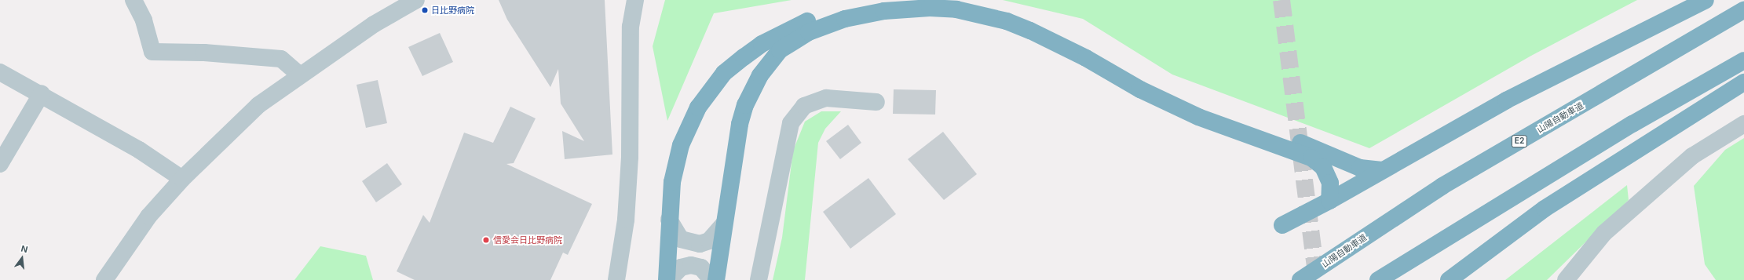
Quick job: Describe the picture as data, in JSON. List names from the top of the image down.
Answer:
{
  "streets": {
    "highway": ["山陽自動車道", "E2"]
  },
  "places": ["日比野病院", "信愛会日比野病院"],
  "north": "top"
}
